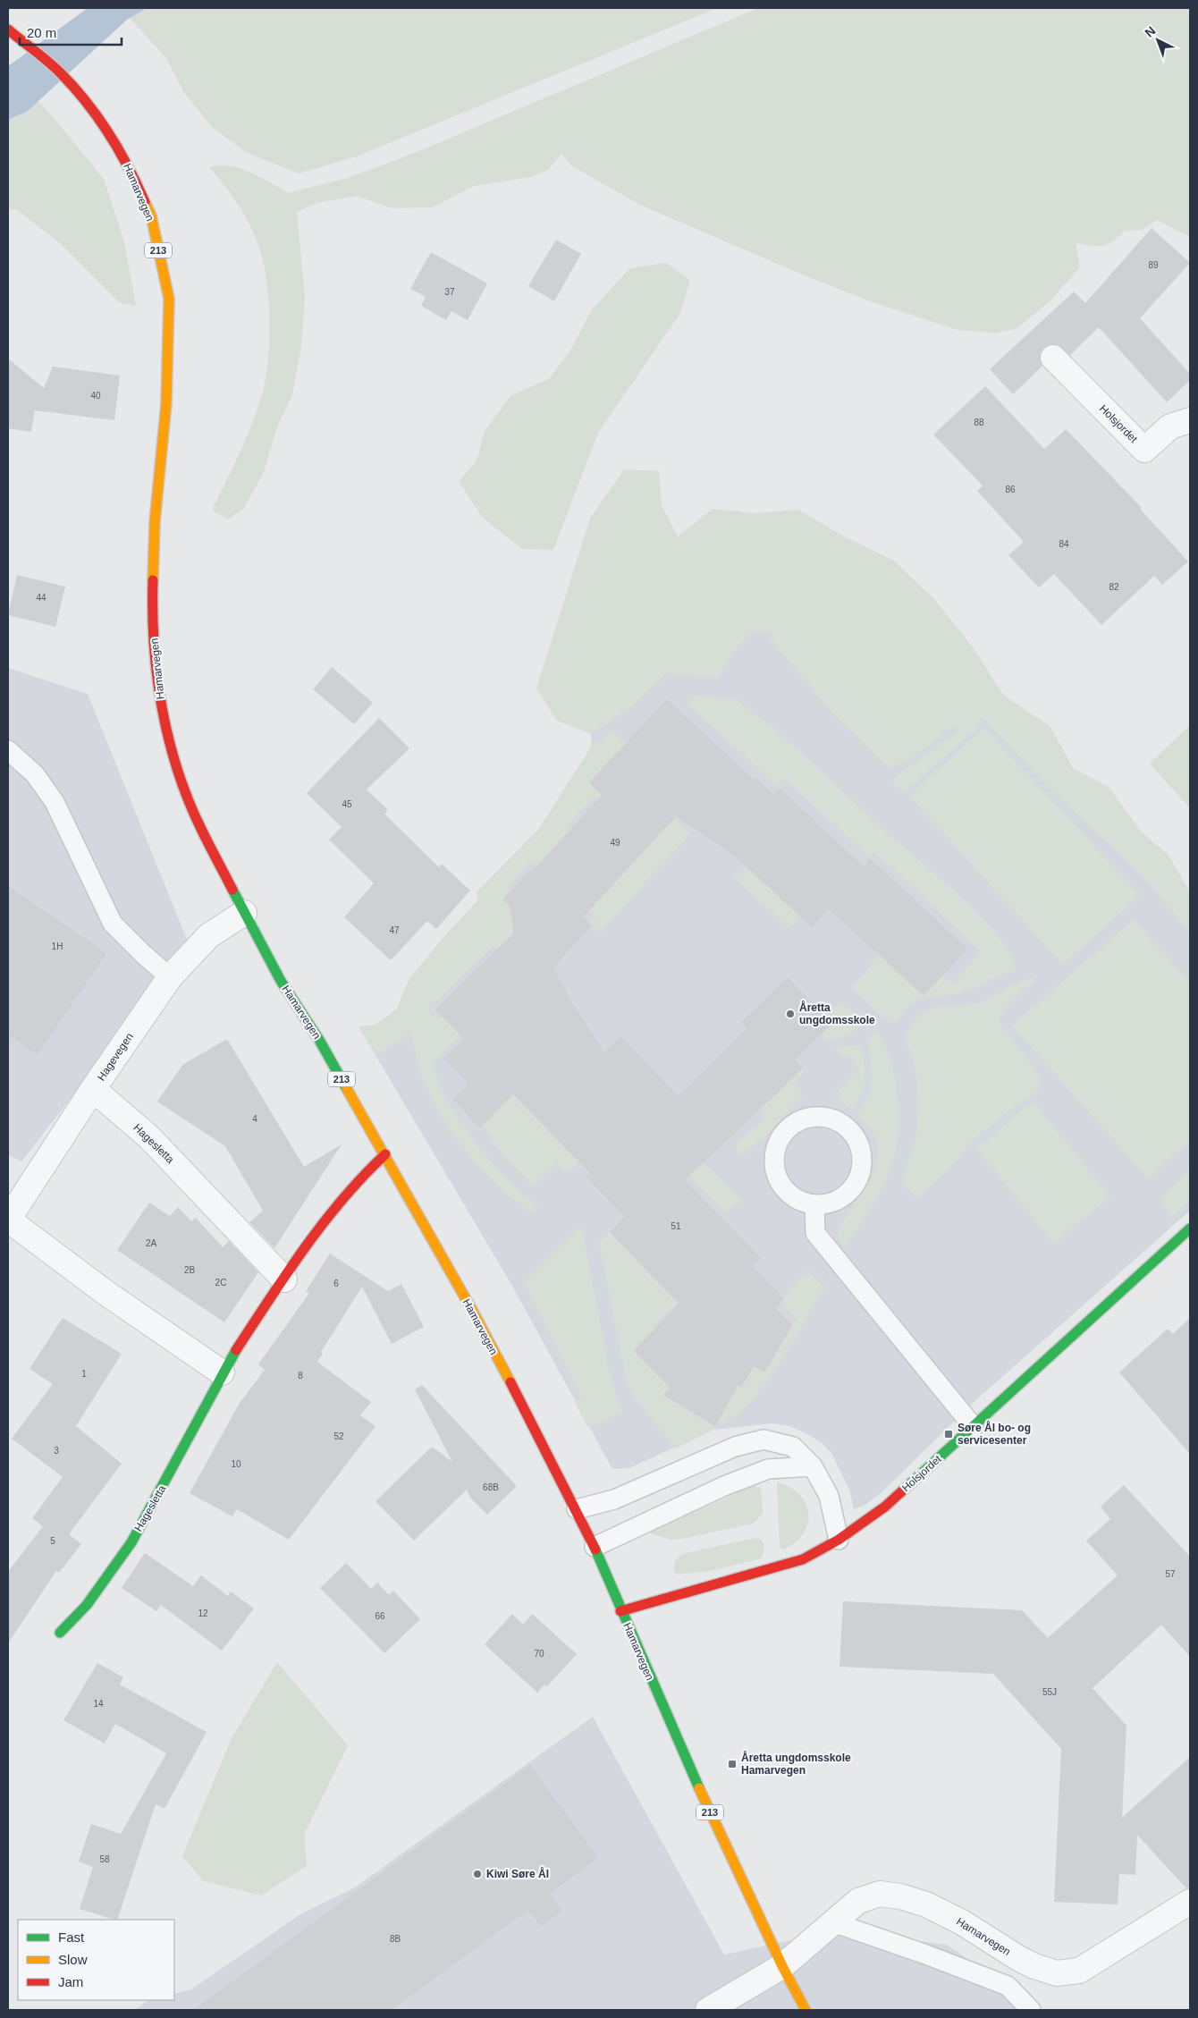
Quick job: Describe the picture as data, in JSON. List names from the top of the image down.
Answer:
{
  "streets": {
    "main road": [
      "Hamarvegen",
      "213",
      "Holsjordet",
      "Hagesletta"
    ],
    "street": ["Hagevegen"]
  },
  "crossings": [
    ["Hamarvegen", "Holsjordet"],
    ["Hamarvegen", "Hagevegen"],
    ["Hamarvegen", "Hagesletta"],
    ["Hagevegen", "Hagesletta"]
  ],
  "places": {
    "other": ["Åretta ungdomsskole", "Kiwi Søre Ål"],
    "transit": ["Søre Ål bo- og servicesenter", "Åretta ungdomsskole Hamarvegen"]
  },
  "house_numbers": [
    "89",
    "37",
    "40",
    "88",
    "86",
    "84",
    "82",
    "44",
    "45",
    "49",
    "47",
    "1H",
    "4",
    "51",
    "2A",
    "2B",
    "2C",
    "6",
    "1",
    "8",
    "52",
    "3",
    "10",
    "68B",
    "5",
    "57",
    "12",
    "66",
    "70",
    "55J",
    "14",
    "58",
    "8B"
  ],
  "legend": ["Fast", "Slow", "Jam"],
  "scale_bar": "20 m",
  "north": "top left"
}
